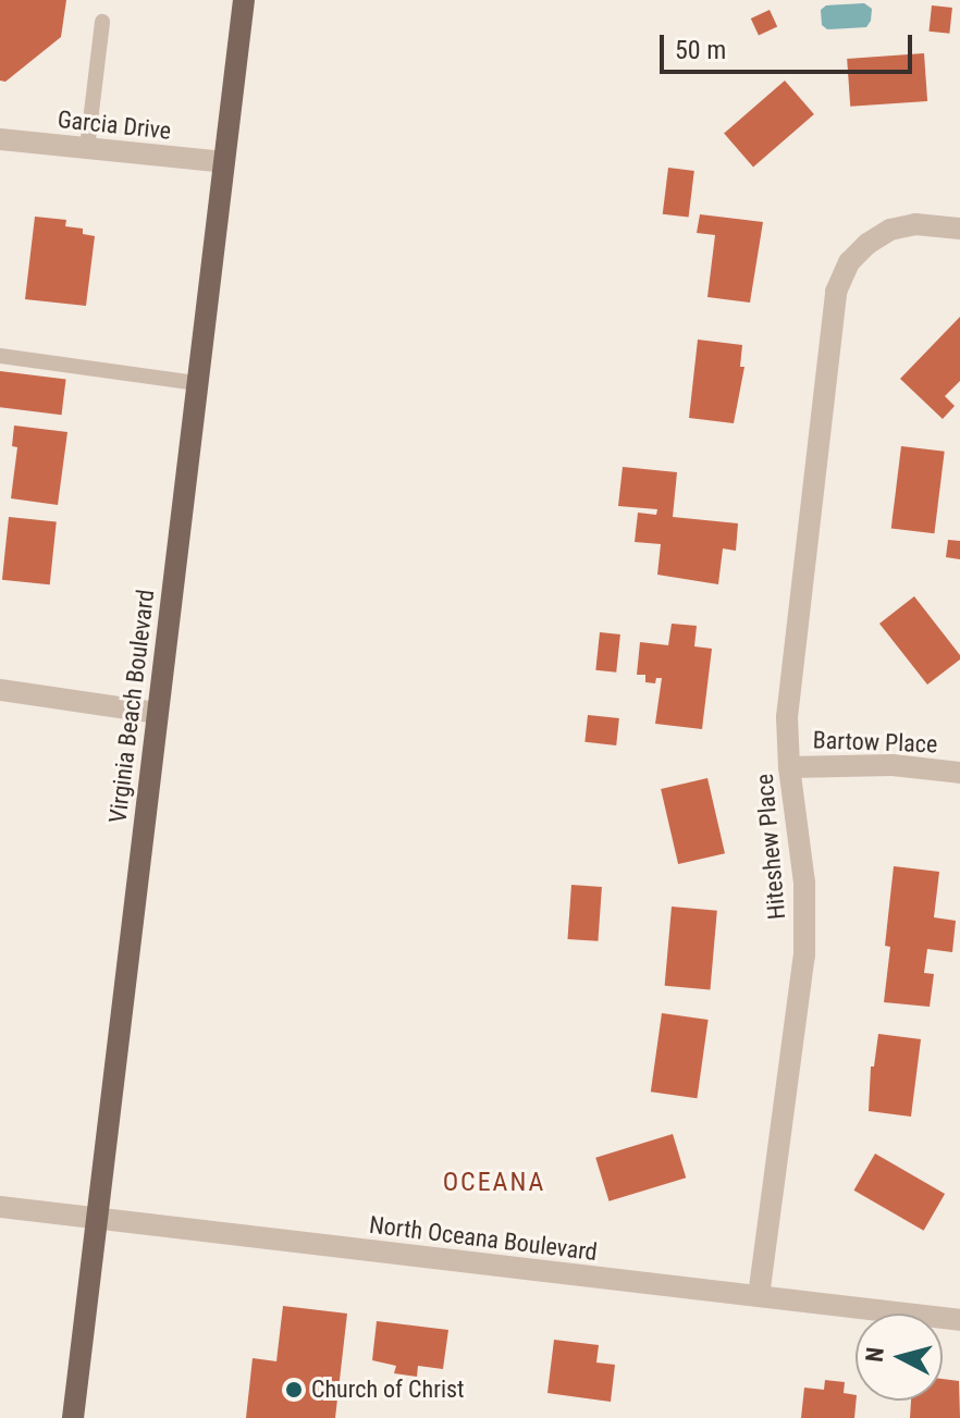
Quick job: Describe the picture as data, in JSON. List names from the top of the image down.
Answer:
{
  "streets": {
    "main road": ["Virginia Beach Boulevard"],
    "street": [
      "Garcia Drive",
      "Bartow Place",
      "Hiteshew Place",
      "North Oceana Boulevard"
    ]
  },
  "crossings": [
    ["Garcia Drive", "Virginia Beach Boulevard"],
    ["Virginia Beach Boulevard", "North Oceana Boulevard"],
    ["Bartow Place", "Hiteshew Place"],
    ["Hiteshew Place", "North Oceana Boulevard"]
  ],
  "districts": ["OCEANA"],
  "places": ["Church of Christ"],
  "scale_bar": "50 m",
  "north": "left"
}
